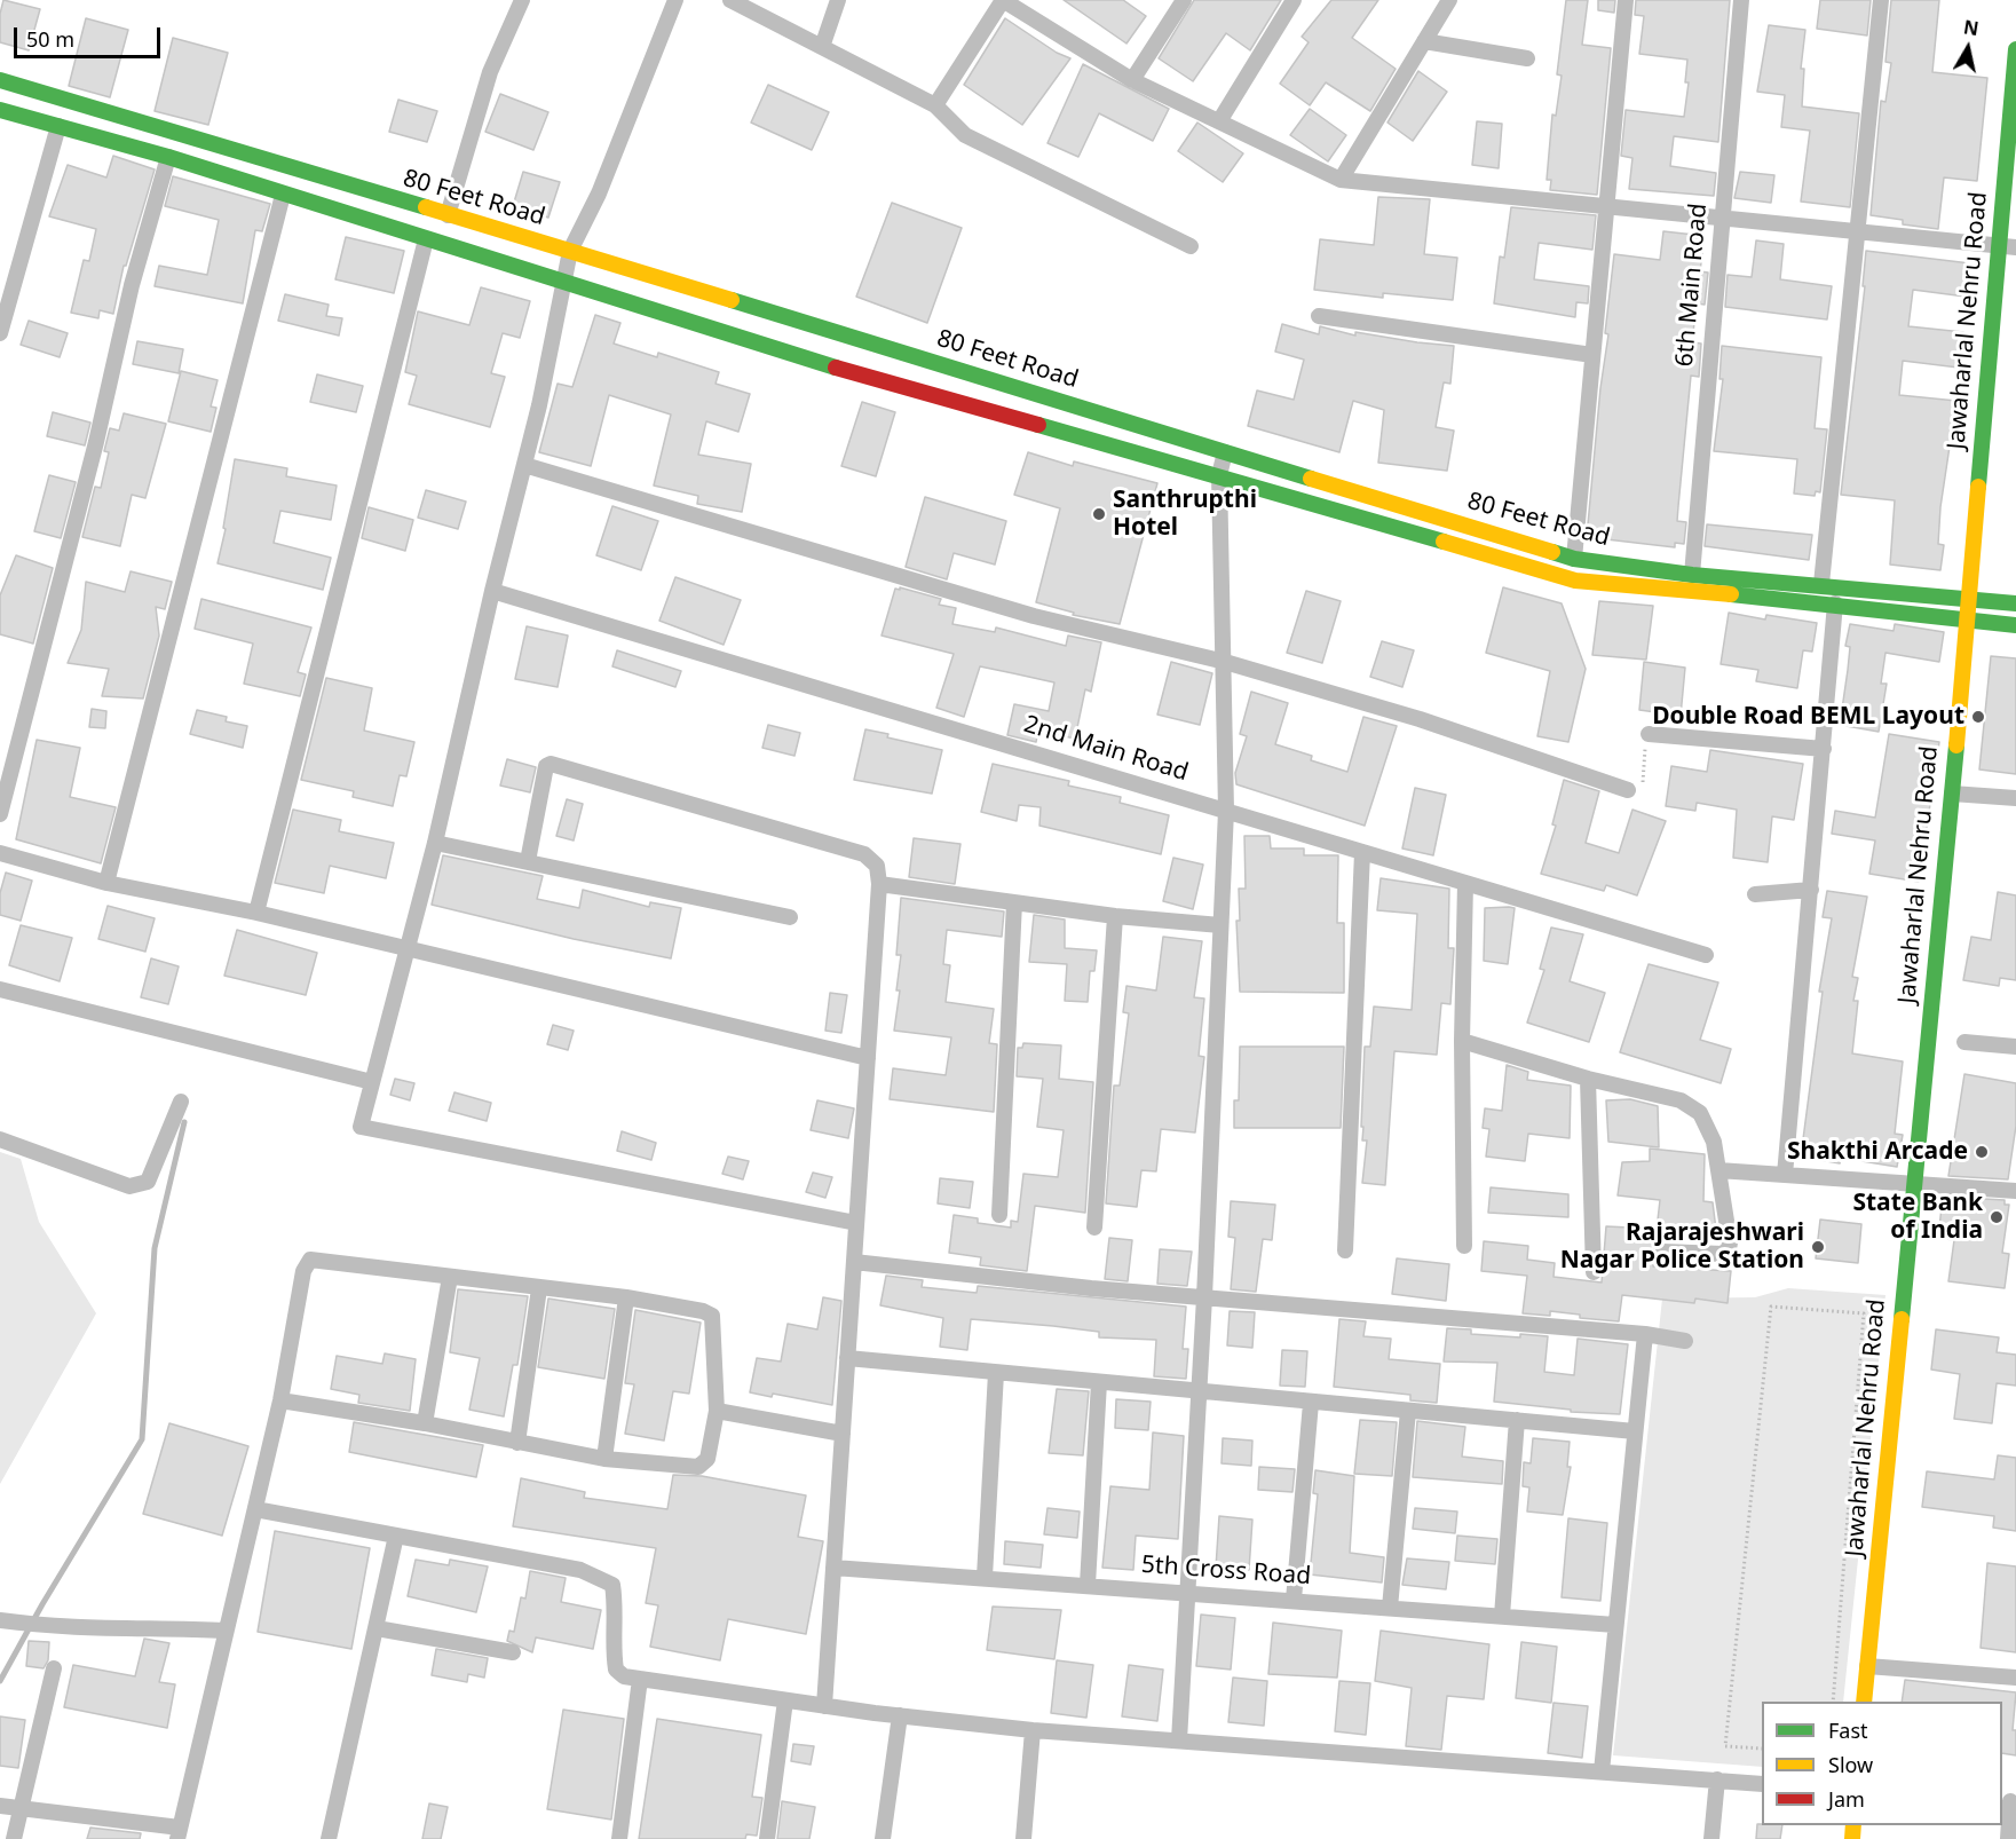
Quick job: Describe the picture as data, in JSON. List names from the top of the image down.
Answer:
{
  "streets": {
    "main road": ["80 Feet Road", "Jawaharlal Nehru Road"],
    "street": ["6th Main Road", "2nd Main Road", "5th Cross Road"]
  },
  "crossings": [
    ["80 Feet Road", "6th Main Road"],
    ["80 Feet Road", "Jawaharlal Nehru Road"]
  ],
  "places": [
    "Santhrupthi Hotel",
    "Double Road BEML Layout",
    "Shakthi Arcade",
    "State Bank of India",
    "Rajarajeshwari Nagar Police Station"
  ],
  "legend": ["Fast", "Slow", "Jam"],
  "scale_bar": "50 m",
  "north": "top"
}
